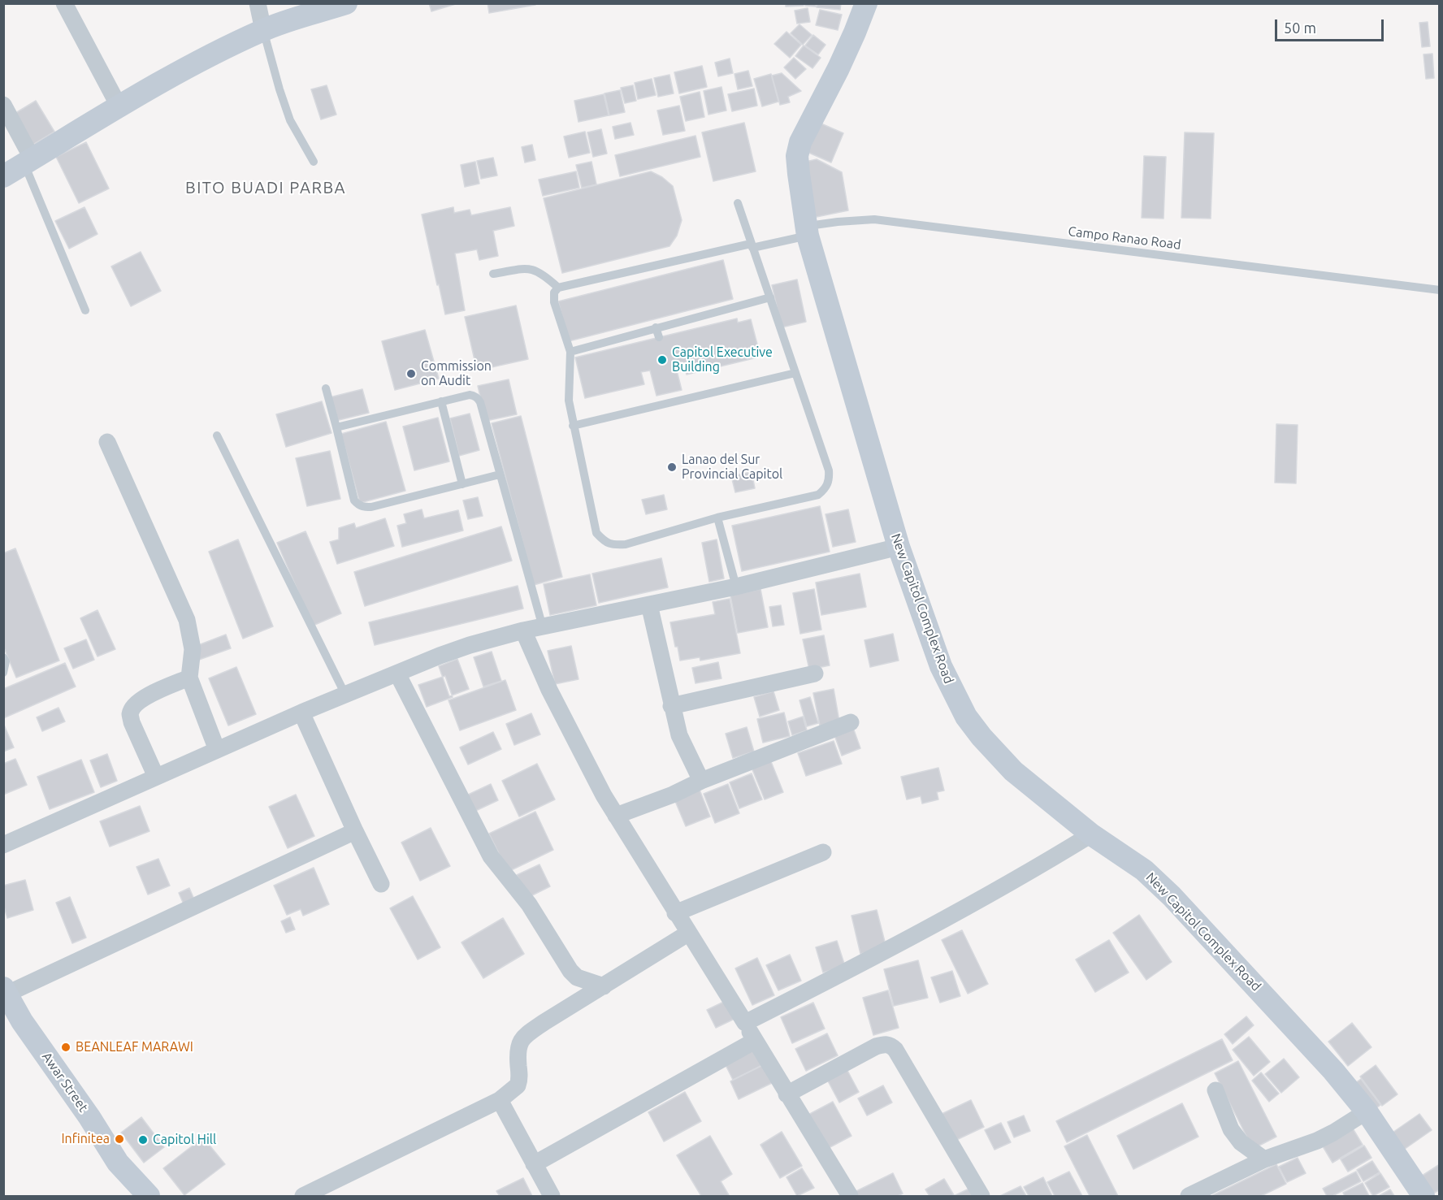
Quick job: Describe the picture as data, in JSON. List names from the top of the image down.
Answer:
{
  "streets": {
    "main road": ["New Capitol Complex Road", "Awar Street"],
    "lane": ["Campo Ranao Road"]
  },
  "crossings": [
    ["Campo Ranao Road", "New Capitol Complex Road"]
  ],
  "districts": ["BITO BUADI PARBA"],
  "places": [
    "Capitol Executive Building",
    "Commission on Audit",
    "Lanao del Sur Provincial Capitol",
    "BEANLEAF MARAWI",
    "Infinitea",
    "Capitol Hill"
  ],
  "scale_bar": "50 m"
}
